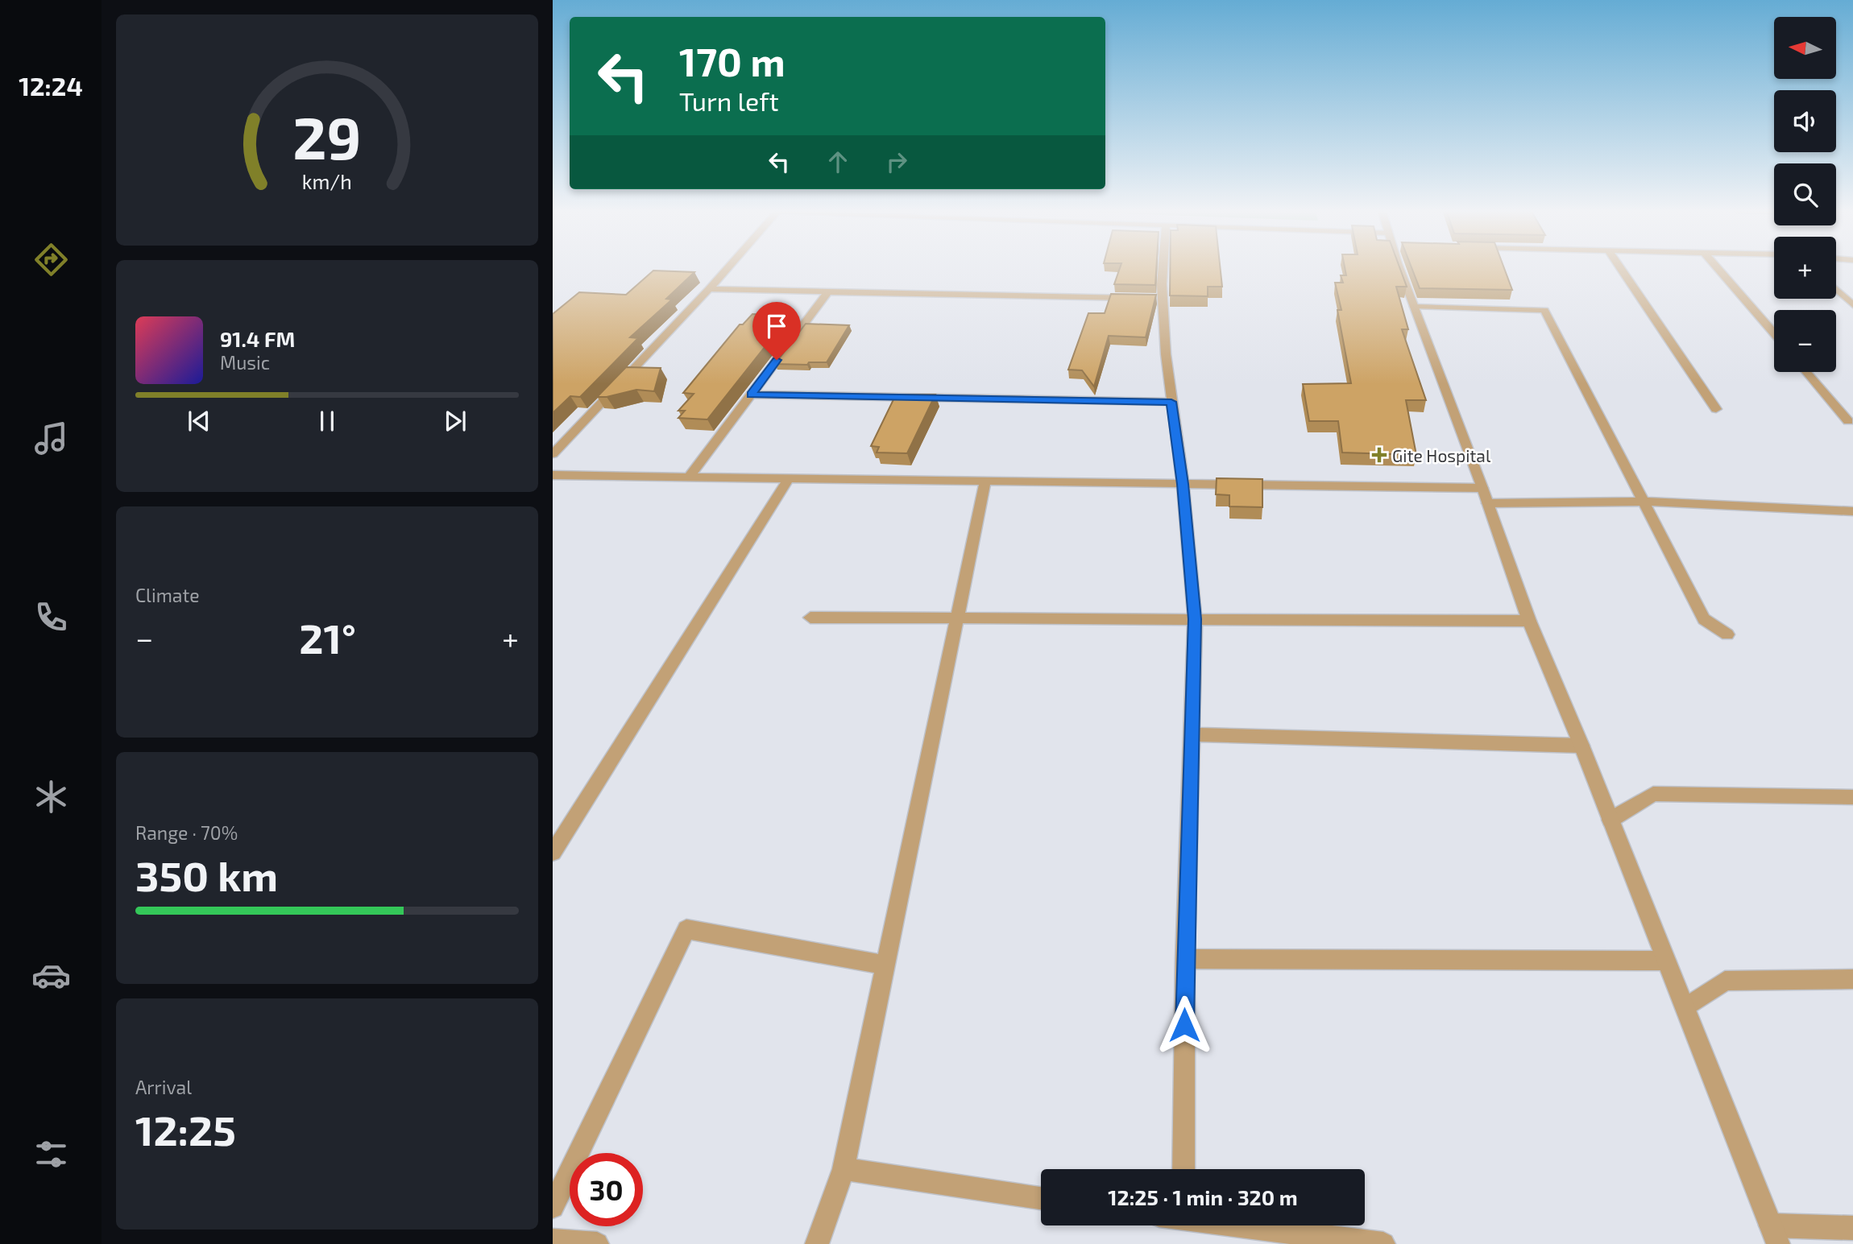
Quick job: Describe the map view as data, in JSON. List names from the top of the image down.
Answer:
{
  "places": {
    "health": ["Gite Hospital"]
  },
  "north": "left",
  "page": {
    "tabs": "12:24",
    "map_buttons": ["+", "−"],
    "turn": ["170 m", "Turn left"],
    "song": ["91.4 FM", "Music"],
    "tile": [
      "Climate",
      ["Range · 70%", "350 km"],
      ["Arrival", "12:25"]
    ],
    "heat": ["−", "21°", "+"],
    "limit": "30",
    "trip": "12:25 · 1 min · 320 m",
    "gauge": ["29", "km/h"]
  }
}
